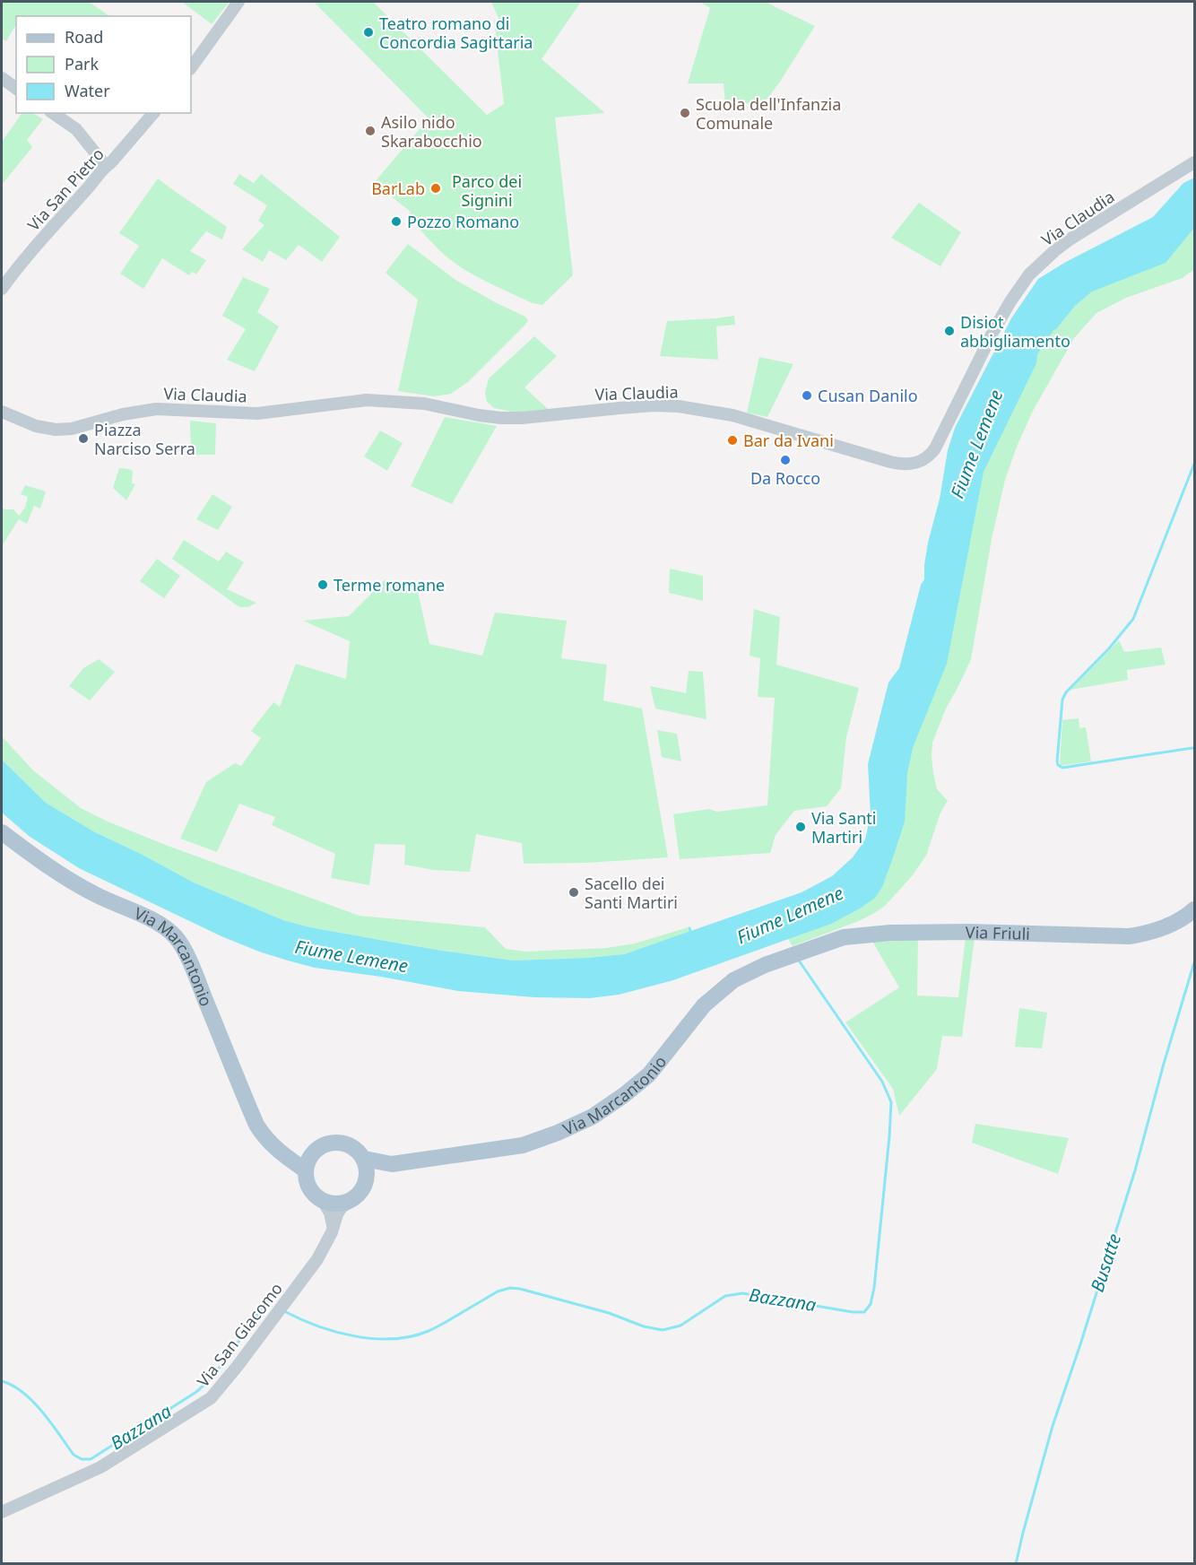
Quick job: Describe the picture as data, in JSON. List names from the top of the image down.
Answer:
{
  "streets": {
    "main road": ["Via Friuli", "Via Marcantonio"],
    "street": ["Via San Pietro", "Via Claudia", "Via San Giacomo"]
  },
  "crossings": [
    ["Via Friuli", "Via Marcantonio"],
    ["Via Marcantonio", "Via San Giacomo"]
  ],
  "water": ["Fiume Lemene", "Busatte", "Bazzana"],
  "parks": ["Parco dei Signini"],
  "places": [
    "Teatro romano di Concordia Sagittaria",
    "Scuola dell'Infanzia Comunale",
    "Asilo nido Skarabocchio",
    "BarLab",
    "Pozzo Romano",
    "Disiot abbigliamento",
    "Cusan Danilo",
    "Piazza Narciso Serra",
    "Bar da Ivani",
    "Da Rocco",
    "Terme romane",
    "Via Santi Martiri",
    "Sacello dei Santi Martiri"
  ],
  "legend": ["Road", "Park", "Water"]
}
